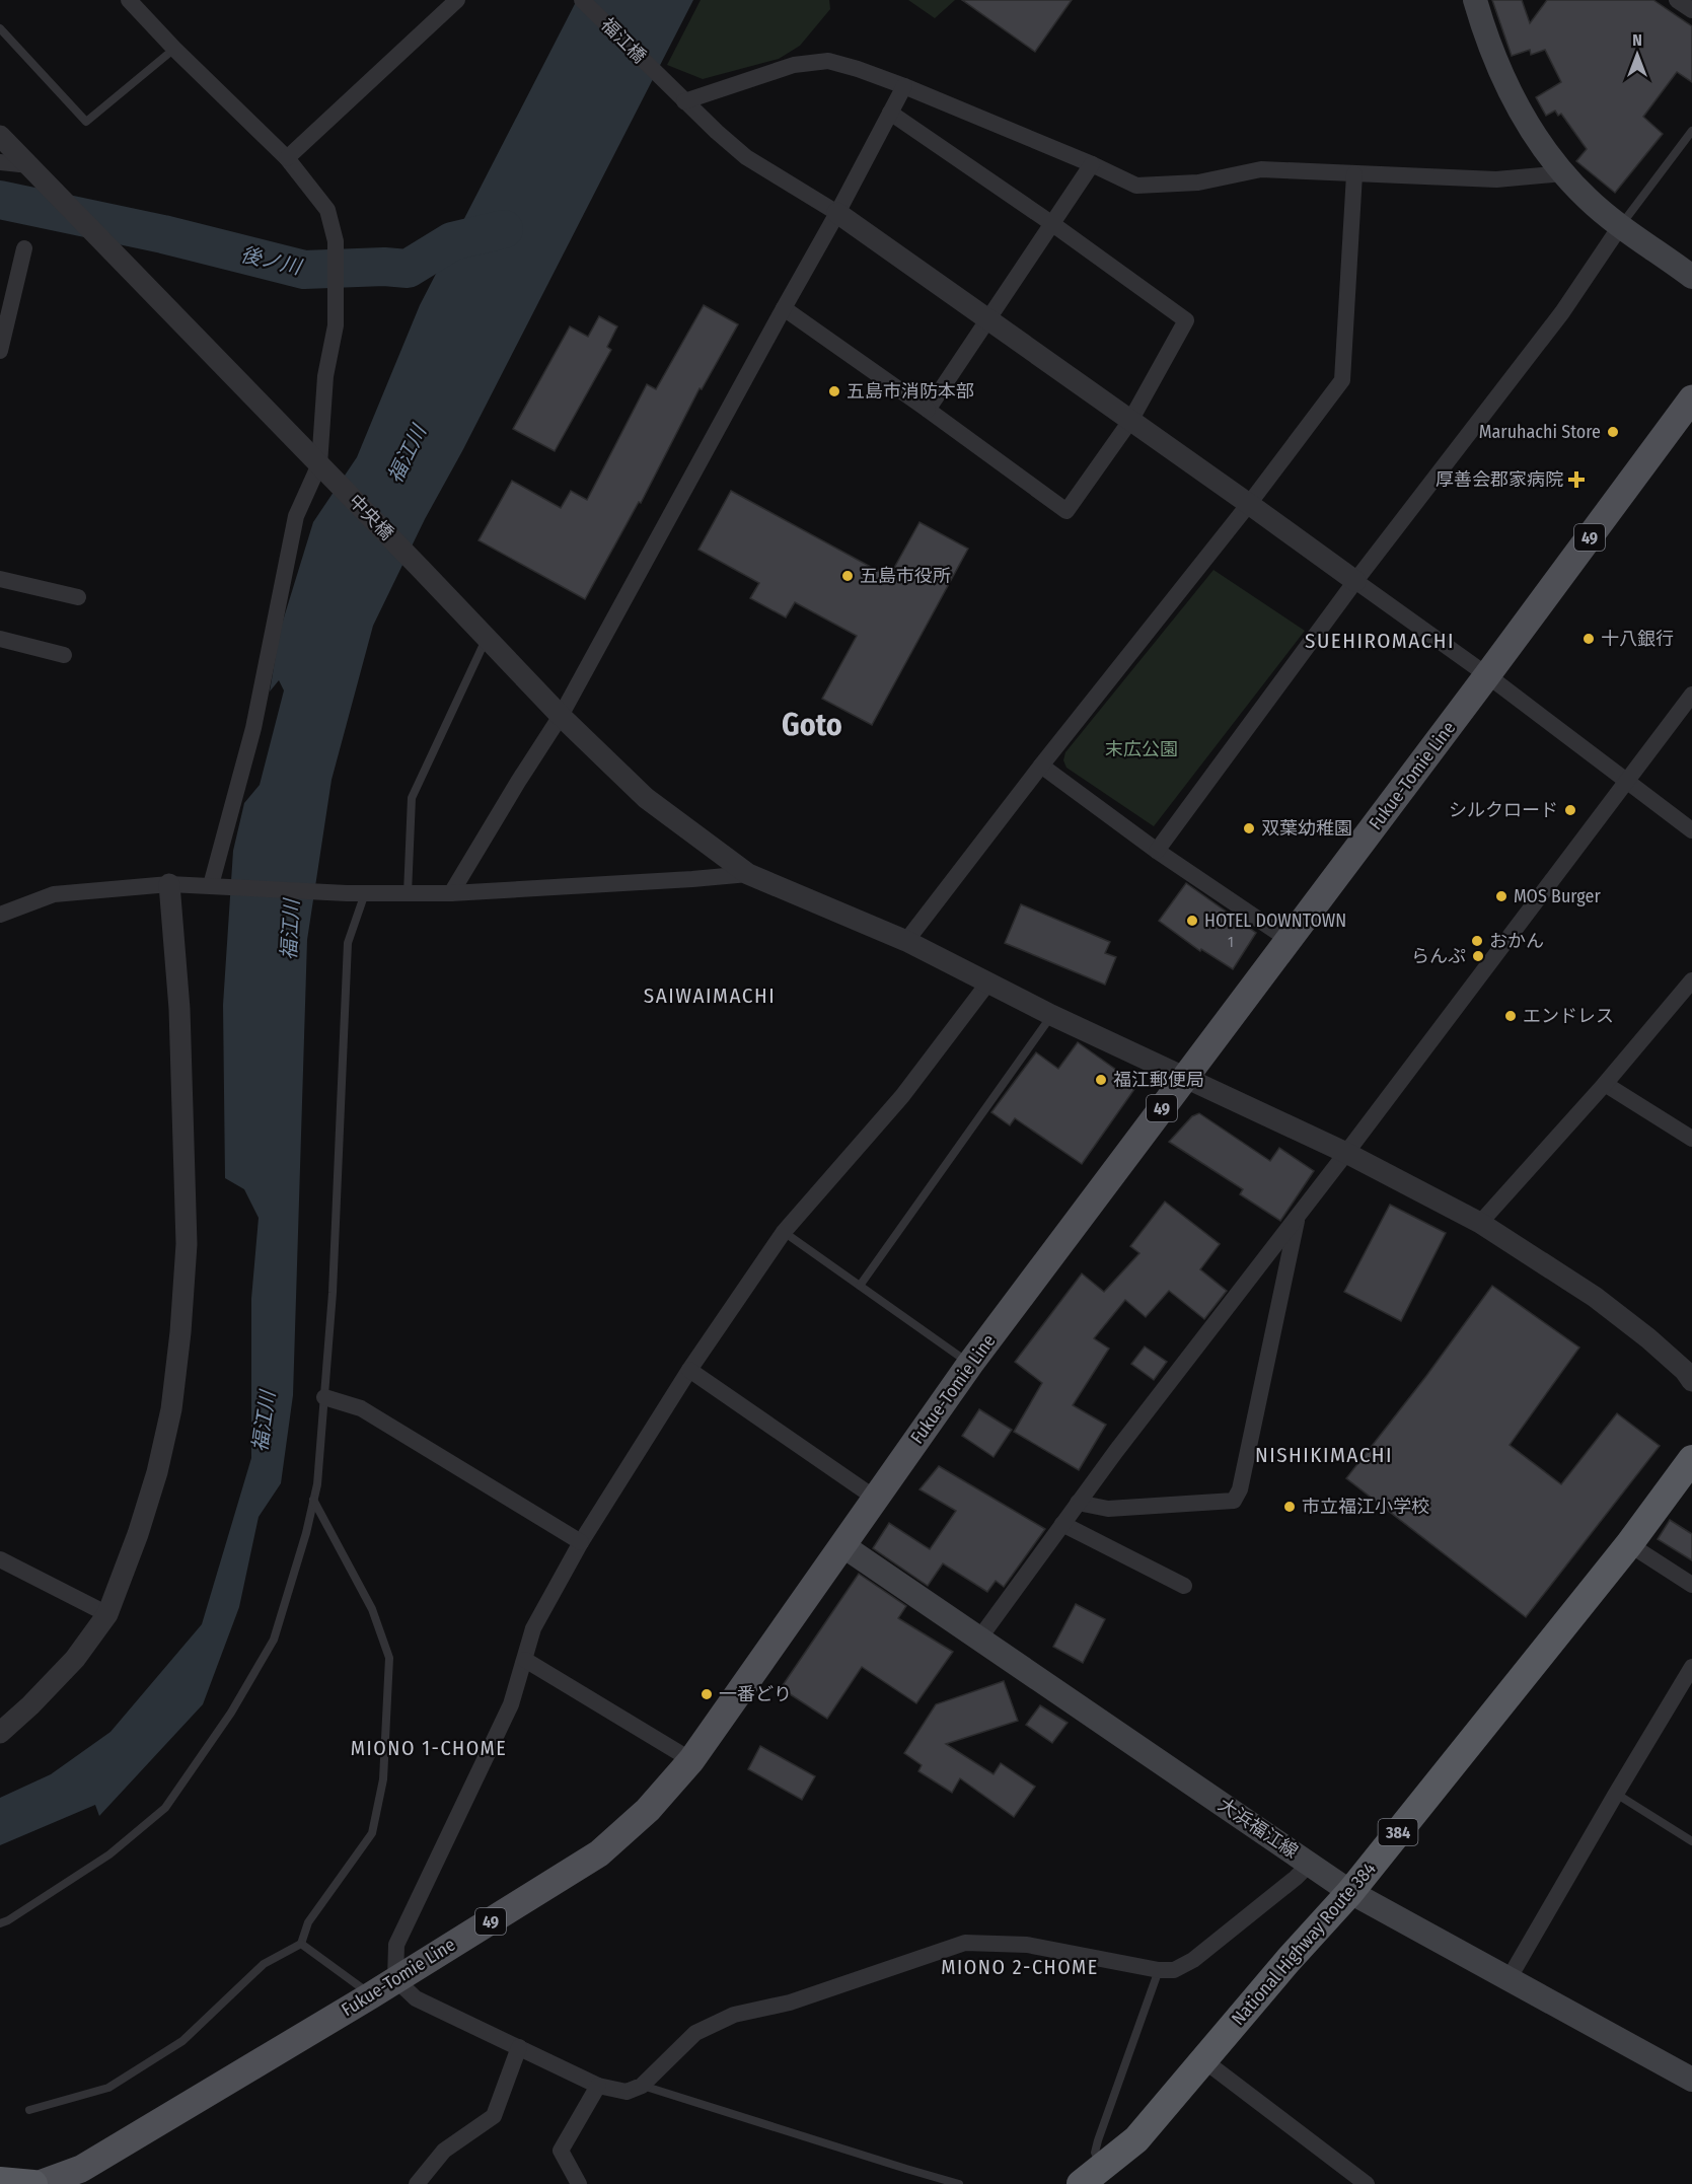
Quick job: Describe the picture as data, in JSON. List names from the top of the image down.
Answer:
{
  "streets": {
    "highway": ["384", "National Highway Route 384"],
    "main road": ["49", "Fukue-Tomie Line", "大浜福江線"],
    "street": ["福江橋", "中央橋"]
  },
  "crossings": [
    ["中央橋", "Fukue-Tomie Line"],
    ["Fukue-Tomie Line", "大浜福江線"],
    ["大浜福江線", "National Highway Route 384"]
  ],
  "districts": [
    "SUEHIROMACHI",
    "Goto",
    "SAIWAIMACHI",
    "NISHIKIMACHI",
    "MIONO 1-CHOME",
    "MIONO 2-CHOME"
  ],
  "water": ["後ノ川", "福江川"],
  "parks": ["末広公園"],
  "places": {
    "other": [
      "五島市消防本部",
      "Maruhachi Store",
      "五島市役所",
      "十八銀行",
      "シルクロード",
      "双葉幼稚園",
      "MOS Burger",
      "HOTEL DOWNTOWN",
      "おかん",
      "らんぷ",
      "エンドレス",
      "福江郵便局",
      "市立福江小学校",
      "一番どり"
    ],
    "health": ["厚善会郡家病院"]
  },
  "house_numbers": ["1"],
  "north": "top"
}
